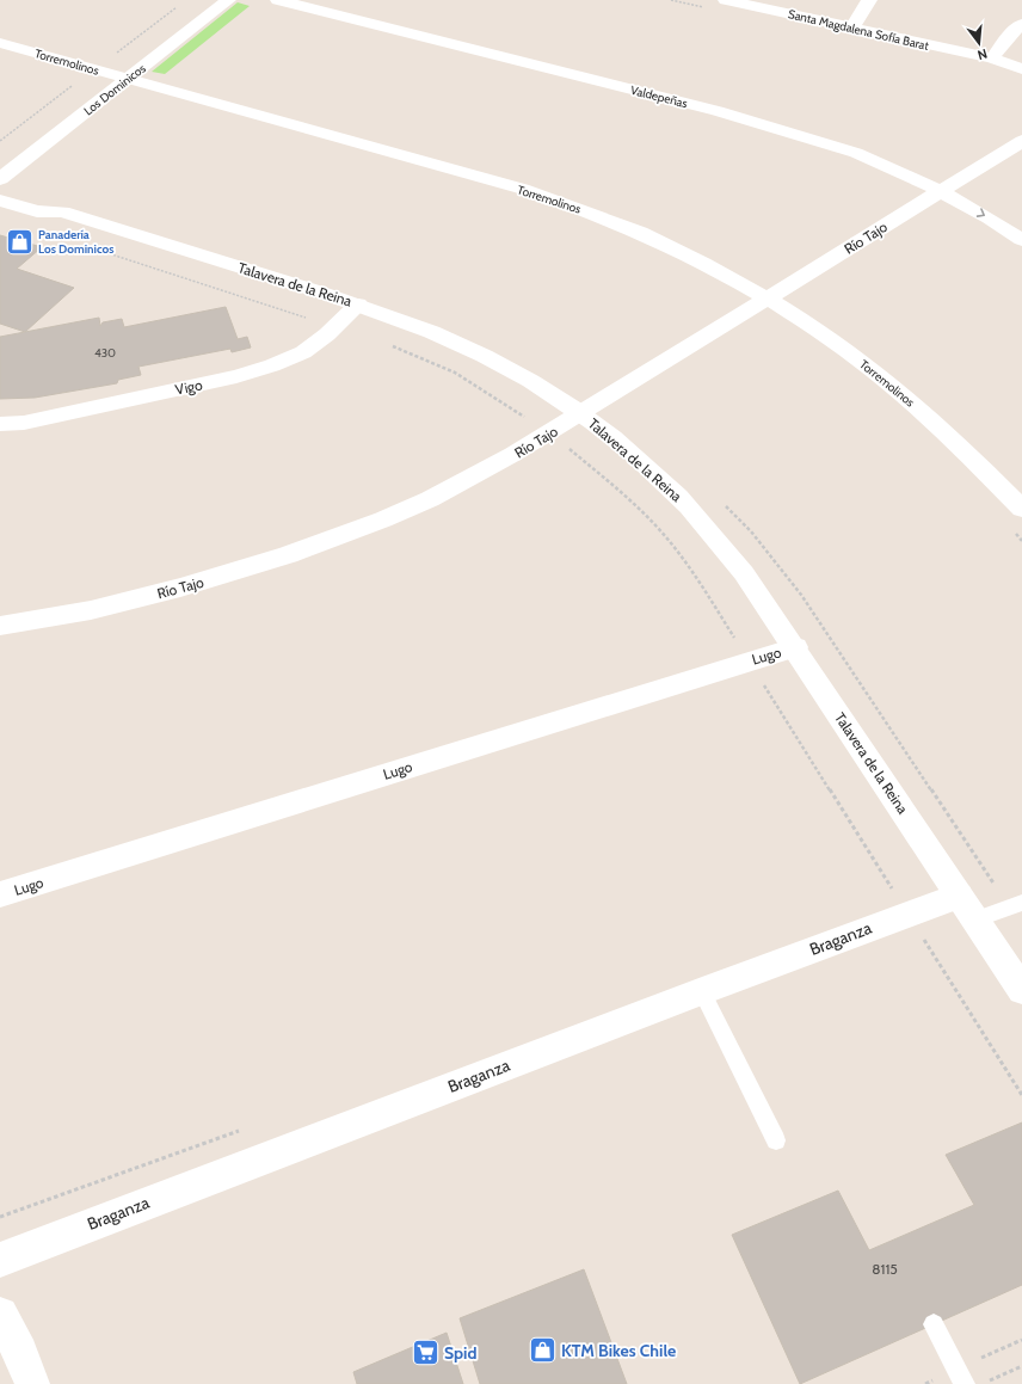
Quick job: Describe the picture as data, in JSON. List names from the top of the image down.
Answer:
{
  "streets": {
    "street": [
      "Santa Magdalena Sofía Barat",
      "Torremolinos",
      "Los Dominicos",
      "Valdepeñas",
      "Río Tajo",
      "Talavera de la Reina",
      "Vigo",
      "Lugo",
      "Braganza"
    ]
  },
  "crossings": [
    ["Torremolinos", "Los Dominicos"],
    ["Torremolinos", "Río Tajo"],
    ["Valdepeñas", "Río Tajo"],
    ["Río Tajo", "Talavera de la Reina"],
    ["Talavera de la Reina", "Vigo"],
    ["Talavera de la Reina", "Lugo"],
    ["Talavera de la Reina", "Braganza"]
  ],
  "places": {
    "shop": ["Panadería Los Dominicos", "KTM Bikes Chile"],
    "supermarket": ["Spid"]
  },
  "house_numbers": ["430", "8115"],
  "north": "bottom"
}
